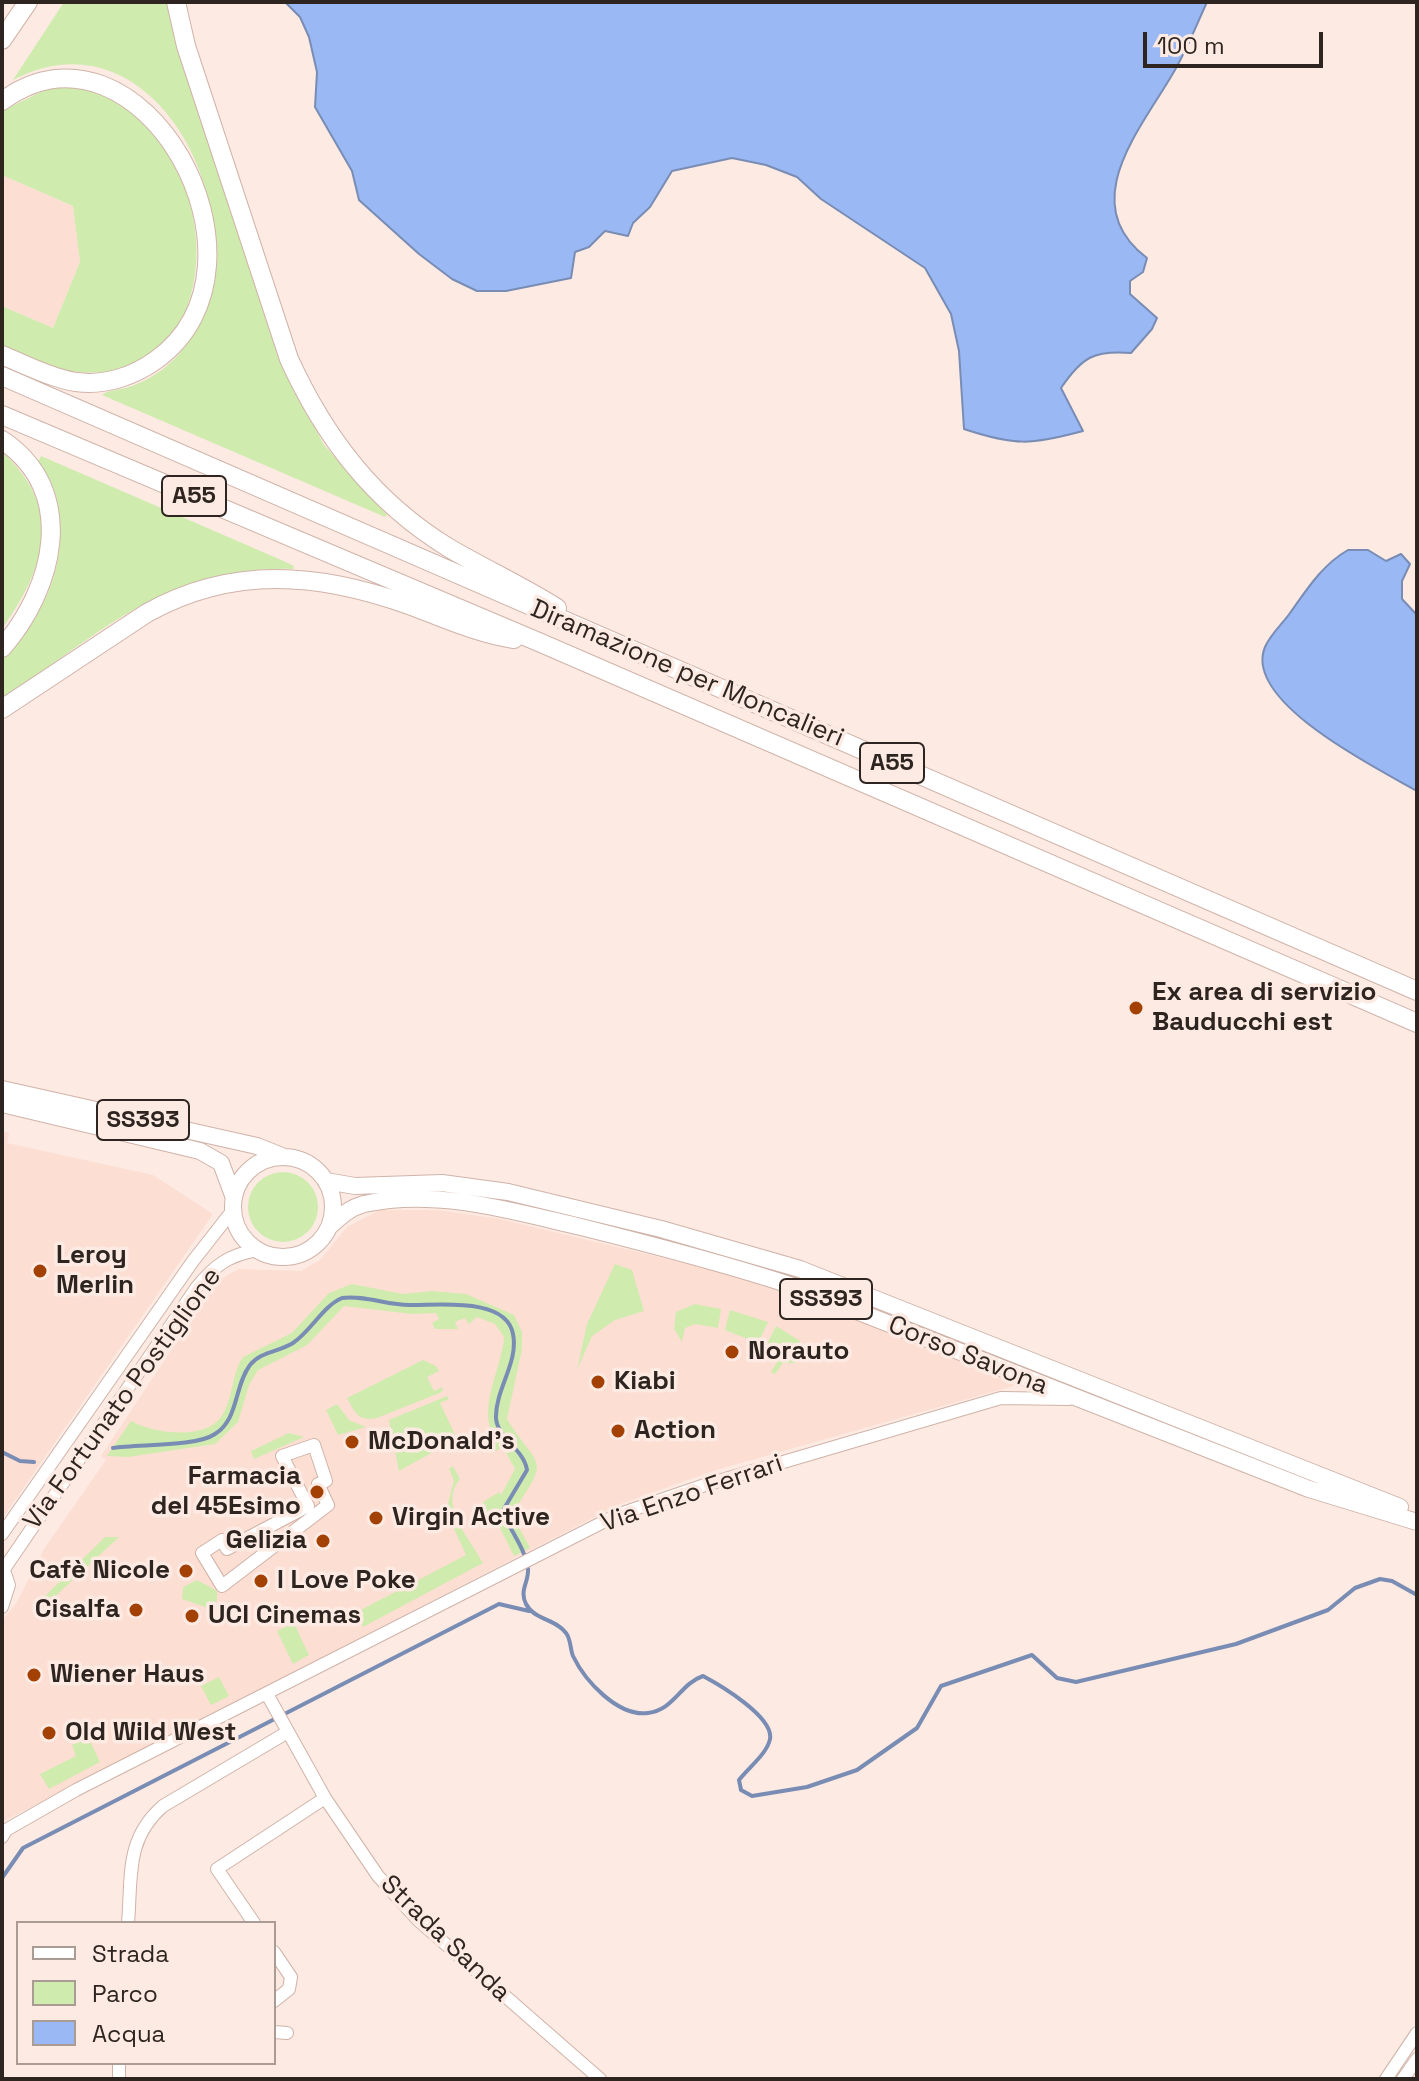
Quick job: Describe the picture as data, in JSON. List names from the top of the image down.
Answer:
{
  "streets": {
    "highway": ["A55", "Diramazione per Moncalieri"],
    "main road": ["SS393", "Corso Savona"],
    "street": ["Via Fortunato Postiglione", "Via Enzo Ferrari", "Strada Sanda"]
  },
  "crossings": [
    ["SS393", "Corso Savona"],
    ["SS393", "Via Fortunato Postiglione"],
    ["Corso Savona", "Via Fortunato Postiglione"],
    ["Corso Savona", "Via Enzo Ferrari"],
    ["Via Enzo Ferrari", "Strada Sanda"]
  ],
  "places": [
    "Ex area di servizio Bauducchi est",
    "Leroy Merlin",
    "Norauto",
    "Kiabi",
    "Action",
    "McDonald's",
    "Farmacia del 45Esimo",
    "Virgin Active",
    "Gelizia",
    "Cafè Nicole",
    "I Love Poke",
    "Cisalfa",
    "UCI Cinemas",
    "Wiener Haus",
    "Old Wild West"
  ],
  "legend": ["Strada", "Parco", "Acqua"],
  "scale_bar": "100 m"
}
